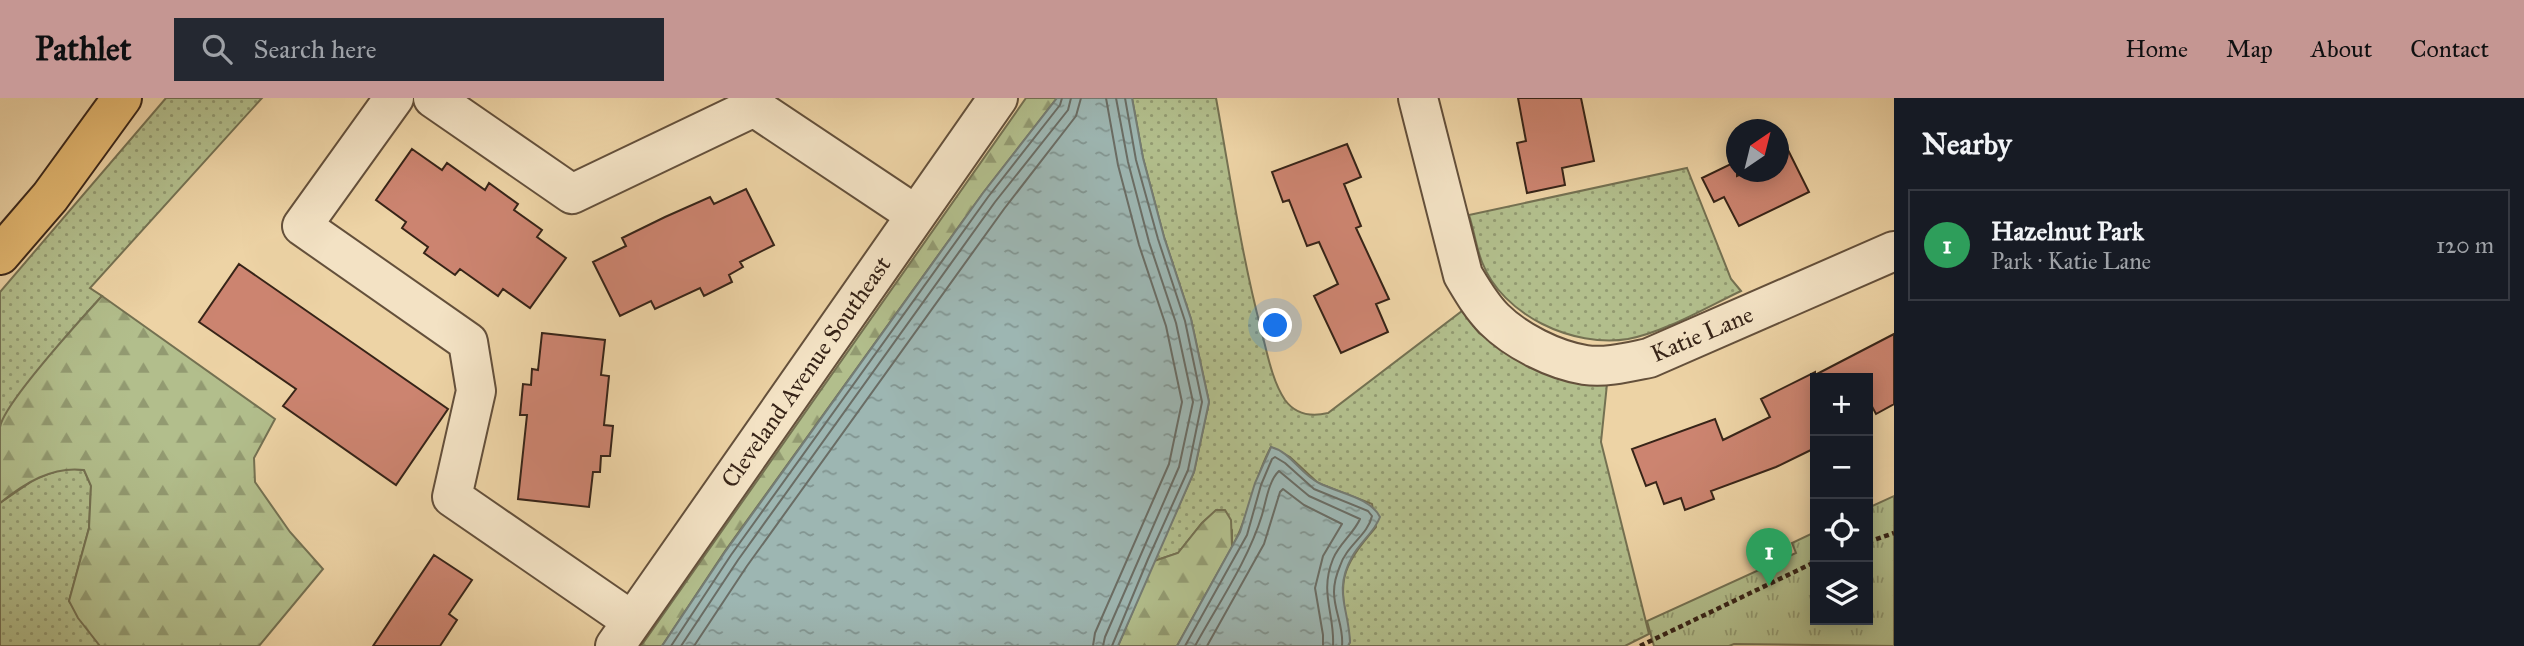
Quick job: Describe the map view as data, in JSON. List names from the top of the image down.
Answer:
{
  "streets": {
    "street": ["Katie Lane", "Cleveland Avenue Southeast"]
  },
  "north": "top right",
  "page": {
    "header": "Pathlet",
    "search": "Search here",
    "nav": [
      "Home",
      "Map",
      "About",
      "Contact"
    ],
    "heading": "Nearby",
    "list": [
      {
        "mark": "1",
        "name": "Hazelnut Park",
        "note": "Park · Katie Lane",
        "value": "120 m"
      }
    ],
    "map_buttons": ["+", "−"],
    "pins": "1"
  }
}
